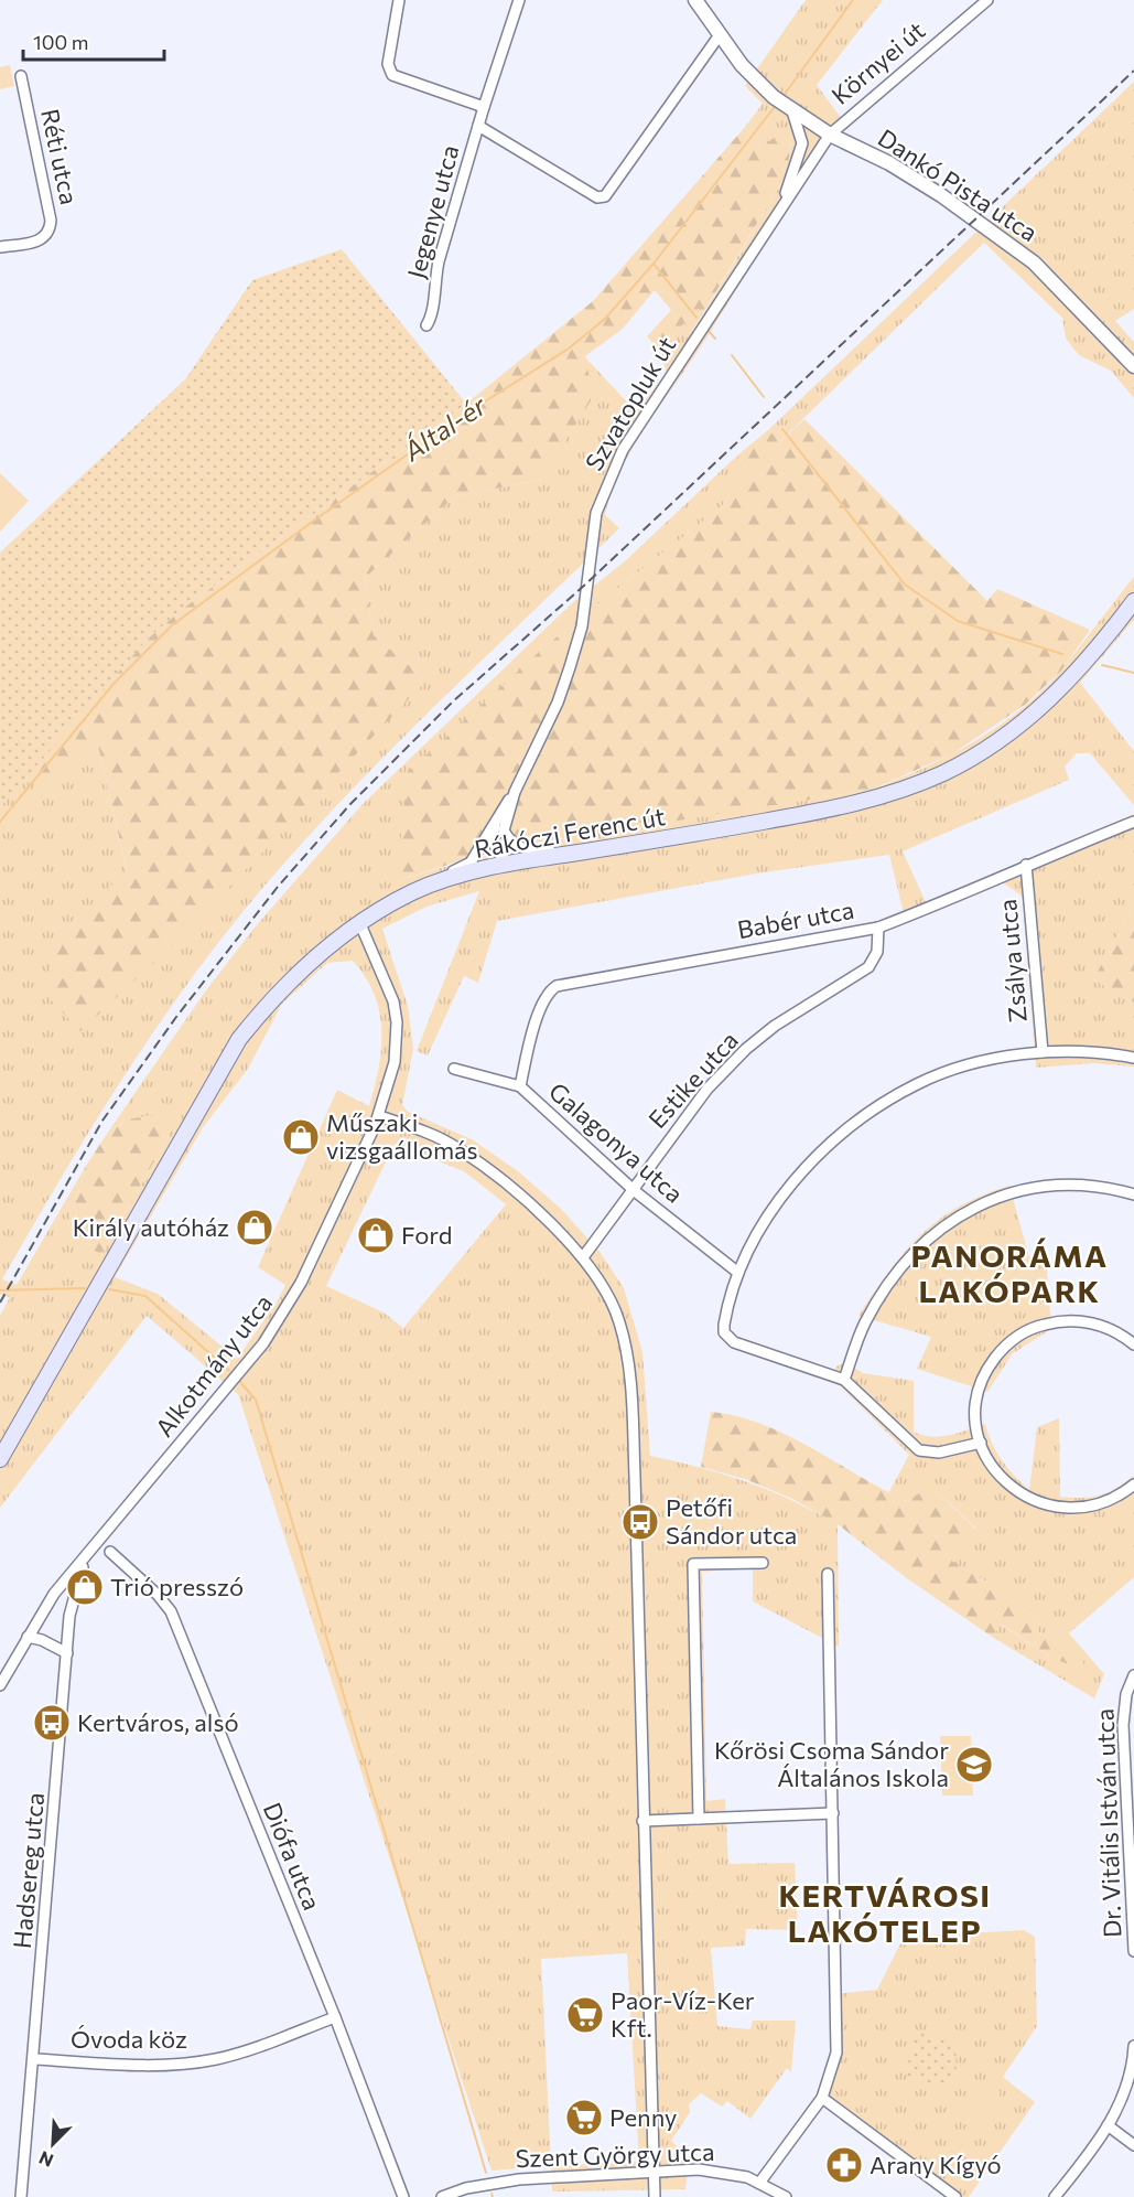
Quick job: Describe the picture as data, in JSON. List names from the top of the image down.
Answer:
{
  "streets": {
    "main road": ["Rákóczi Ferenc út"],
    "street": [
      "Környei út",
      "Réti utca",
      "Dankó Pista utca",
      "Jegenye utca",
      "Szvatopluk út",
      "Babér utca",
      "Zsálya utca",
      "Estike utca",
      "Galagonya utca",
      "Alkotmány utca",
      "Dr. Vitális István utca",
      "Diófa utca",
      "Hadsereg utca",
      "Óvoda köz",
      "Szent György utca"
    ]
  },
  "crossings": [
    ["Környei út", "Dankó Pista utca"],
    ["Környei út", "Szvatopluk út"],
    ["Dankó Pista utca", "Szvatopluk út"],
    ["Szvatopluk út", "Rákóczi Ferenc út"],
    ["Rákóczi Ferenc út", "Alkotmány utca"],
    ["Babér utca", "Zsálya utca"],
    ["Babér utca", "Estike utca"],
    ["Babér utca", "Galagonya utca"],
    ["Estike utca", "Galagonya utca"],
    ["Alkotmány utca", "Hadsereg utca"],
    ["Diófa utca", "Óvoda köz"],
    ["Hadsereg utca", "Óvoda köz"]
  ],
  "districts": ["PANORÁMA LAKÓPARK", "KERTVÁROSI LAKÓTELEP"],
  "water": ["Által-ér"],
  "places": {
    "shop": [
      "Műszaki vizsgaállomás",
      "Király autóház",
      "Ford",
      "Trió presszó"
    ],
    "bus stop": ["Petőfi Sándor utca", "Kertváros, alsó"],
    "school or university": ["Kőrösi Csoma Sándor Általános Iskola"],
    "supermarket": ["Paor-Víz-Ker Kft.", "Penny"],
    "pharmacy": ["Arany Kígyó"]
  },
  "scale_bar": "100 m",
  "north": "bottom left"
}
